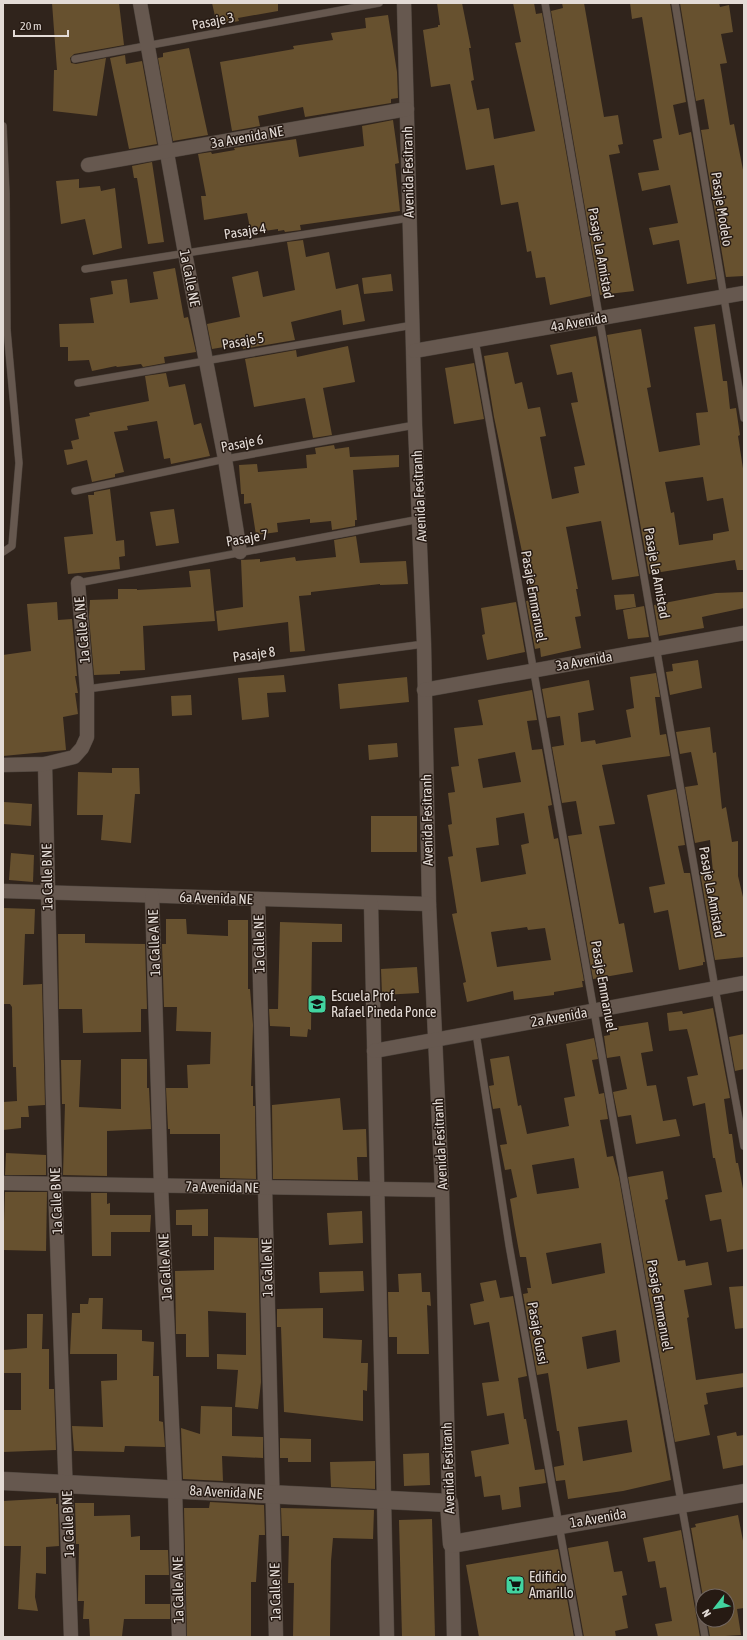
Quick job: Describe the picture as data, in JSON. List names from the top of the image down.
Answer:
{
  "streets": {
    "street": [
      "3a Avenida NE",
      "Avenida Fesitranh",
      "1a Calle NE",
      "4a Avenida",
      "1a Calle A NE",
      "3a Avenida",
      "1a Calle B NE",
      "6a Avenida NE",
      "2a Avenida",
      "7a Avenida NE",
      "8a Avenida NE",
      "1a Avenida"
    ],
    "lane": [
      "Pasaje 3",
      "Pasaje Modelo",
      "Pasaje 4",
      "Pasaje La Amistad",
      "Pasaje 5",
      "Pasaje 6",
      "Pasaje 7",
      "Pasaje Emmanuel",
      "Pasaje 8",
      "Pasaje Gussi"
    ]
  },
  "crossings": [
    ["Pasaje 3", "1a Calle NE"],
    ["3a Avenida NE", "Avenida Fesitranh"],
    ["3a Avenida NE", "1a Calle NE"],
    ["Avenida Fesitranh", "Pasaje 4"],
    ["Avenida Fesitranh", "4a Avenida"],
    ["Avenida Fesitranh", "Pasaje 5"],
    ["Avenida Fesitranh", "Pasaje 6"],
    ["Avenida Fesitranh", "Pasaje 7"],
    ["Avenida Fesitranh", "Pasaje 8"],
    ["Avenida Fesitranh", "3a Avenida"],
    ["Avenida Fesitranh", "6a Avenida NE"],
    ["Avenida Fesitranh", "2a Avenida"],
    ["Avenida Fesitranh", "7a Avenida NE"],
    ["Avenida Fesitranh", "8a Avenida NE"],
    ["Avenida Fesitranh", "1a Avenida"],
    ["Pasaje Modelo", "4a Avenida"],
    ["Pasaje 4", "1a Calle NE"],
    ["Pasaje La Amistad", "4a Avenida"],
    ["Pasaje La Amistad", "3a Avenida"],
    ["Pasaje La Amistad", "2a Avenida"],
    ["1a Calle NE", "Pasaje 5"],
    ["1a Calle NE", "Pasaje 6"],
    ["1a Calle NE", "Pasaje 7"],
    ["1a Calle NE", "6a Avenida NE"],
    ["1a Calle NE", "7a Avenida NE"],
    ["1a Calle NE", "8a Avenida NE"],
    ["4a Avenida", "Pasaje Emmanuel"],
    ["Pasaje 7", "1a Calle A NE"],
    ["Pasaje Emmanuel", "3a Avenida"],
    ["Pasaje Emmanuel", "2a Avenida"],
    ["Pasaje Emmanuel", "1a Avenida"],
    ["1a Calle A NE", "Pasaje 8"],
    ["1a Calle A NE", "1a Calle B NE"],
    ["1a Calle A NE", "6a Avenida NE"],
    ["1a Calle A NE", "7a Avenida NE"],
    ["1a Calle A NE", "8a Avenida NE"],
    ["1a Calle B NE", "6a Avenida NE"],
    ["1a Calle B NE", "7a Avenida NE"],
    ["1a Calle B NE", "8a Avenida NE"],
    ["2a Avenida", "Pasaje Gussi"],
    ["Pasaje Gussi", "1a Avenida"]
  ],
  "places": {
    "school or university": ["Escuela Prof. Rafael Pineda Ponce"],
    "supermarket": ["Edificio Amarillo"]
  },
  "scale_bar": "20 m",
  "north": "bottom left"
}
